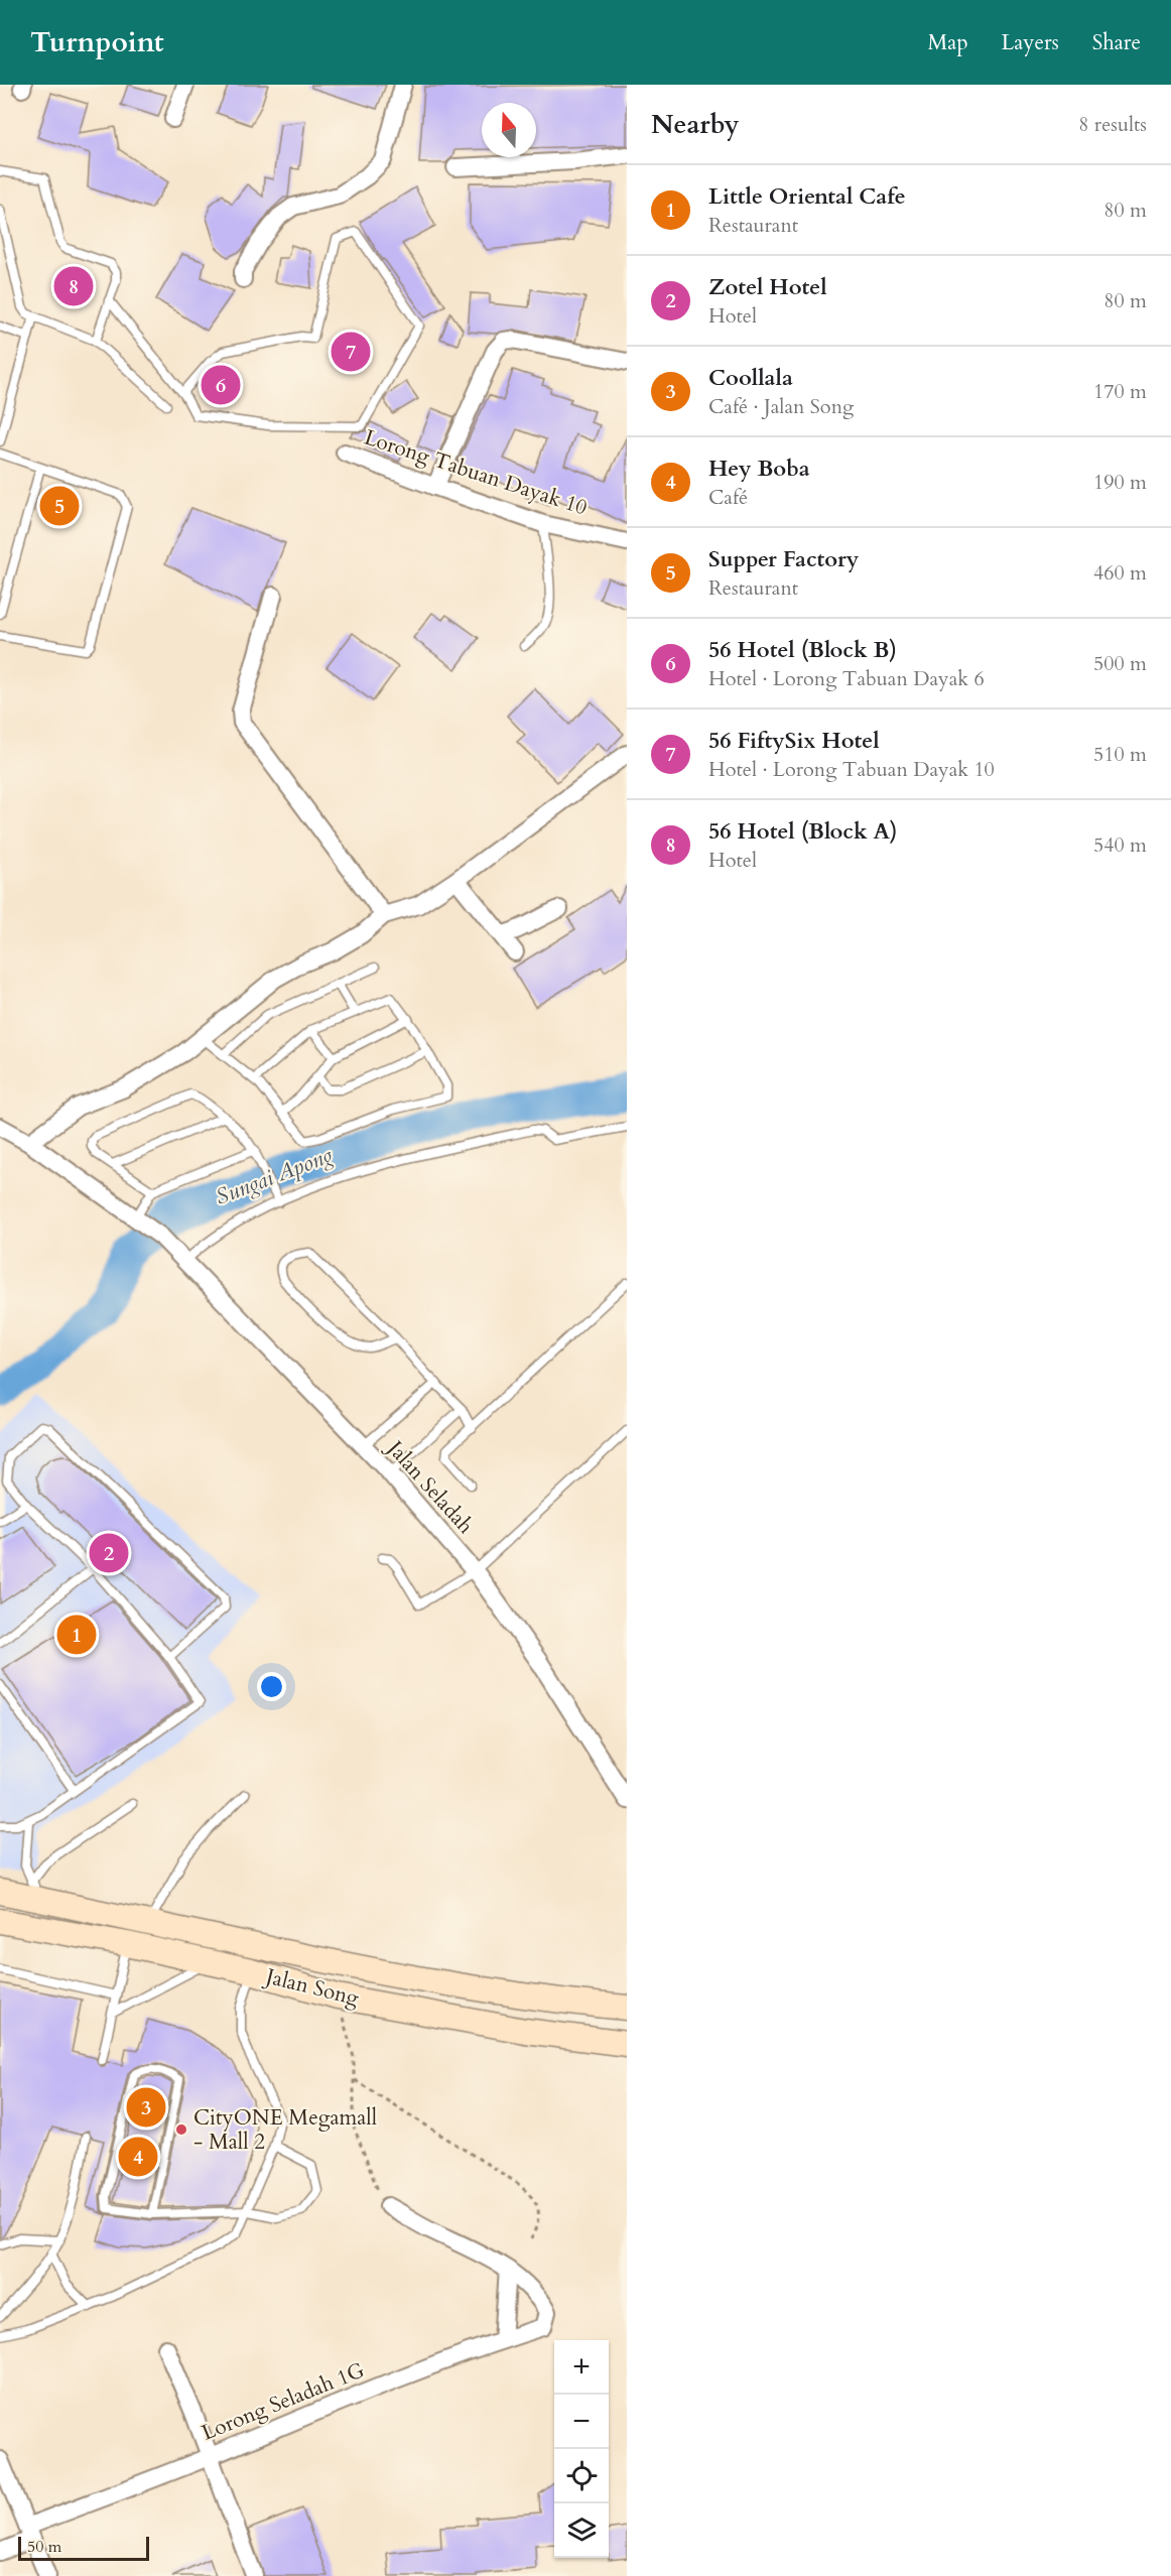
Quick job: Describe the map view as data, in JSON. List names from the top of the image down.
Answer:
{
  "streets": {
    "main road": ["Jalan Song"],
    "street": ["Lorong Tabuan Dayak 10", "Jalan Seladah", "Lorong Seladah 1G"]
  },
  "water": ["Sungai Apong"],
  "places": ["CityONE Megamall - Mall 2"],
  "scale_bar": "50 m",
  "north": "top",
  "page": {
    "header": "Turnpoint",
    "nav": ["Map", "Layers", "Share"],
    "heading": ["Nearby", "8 results"],
    "list": [
      {
        "mark": "1",
        "name": "Little Oriental Cafe",
        "note": "Restaurant",
        "value": "80 m"
      },
      {
        "mark": "2",
        "name": "Zotel Hotel",
        "note": "Hotel",
        "value": "80 m"
      },
      {
        "mark": "3",
        "name": "Coollala",
        "note": "Café · Jalan Song",
        "value": "170 m"
      },
      {
        "mark": "4",
        "name": "Hey Boba",
        "note": "Café",
        "value": "190 m"
      },
      {
        "mark": "5",
        "name": "Supper Factory",
        "note": "Restaurant",
        "value": "460 m"
      },
      {
        "mark": "6",
        "name": "56 Hotel (Block B)",
        "note": "Hotel · Lorong Tabuan Dayak 6",
        "value": "500 m"
      },
      {
        "mark": "7",
        "name": "56 FiftySix Hotel",
        "note": "Hotel · Lorong Tabuan Dayak 10",
        "value": "510 m"
      },
      {
        "mark": "8",
        "name": "56 Hotel (Block A)",
        "note": "Hotel",
        "value": "540 m"
      }
    ],
    "pins": [
      "8",
      "7",
      "6",
      "5",
      "2",
      "1",
      "3",
      "4"
    ],
    "map_buttons": ["+", "−"],
    "scale": "50 m"
  }
}
